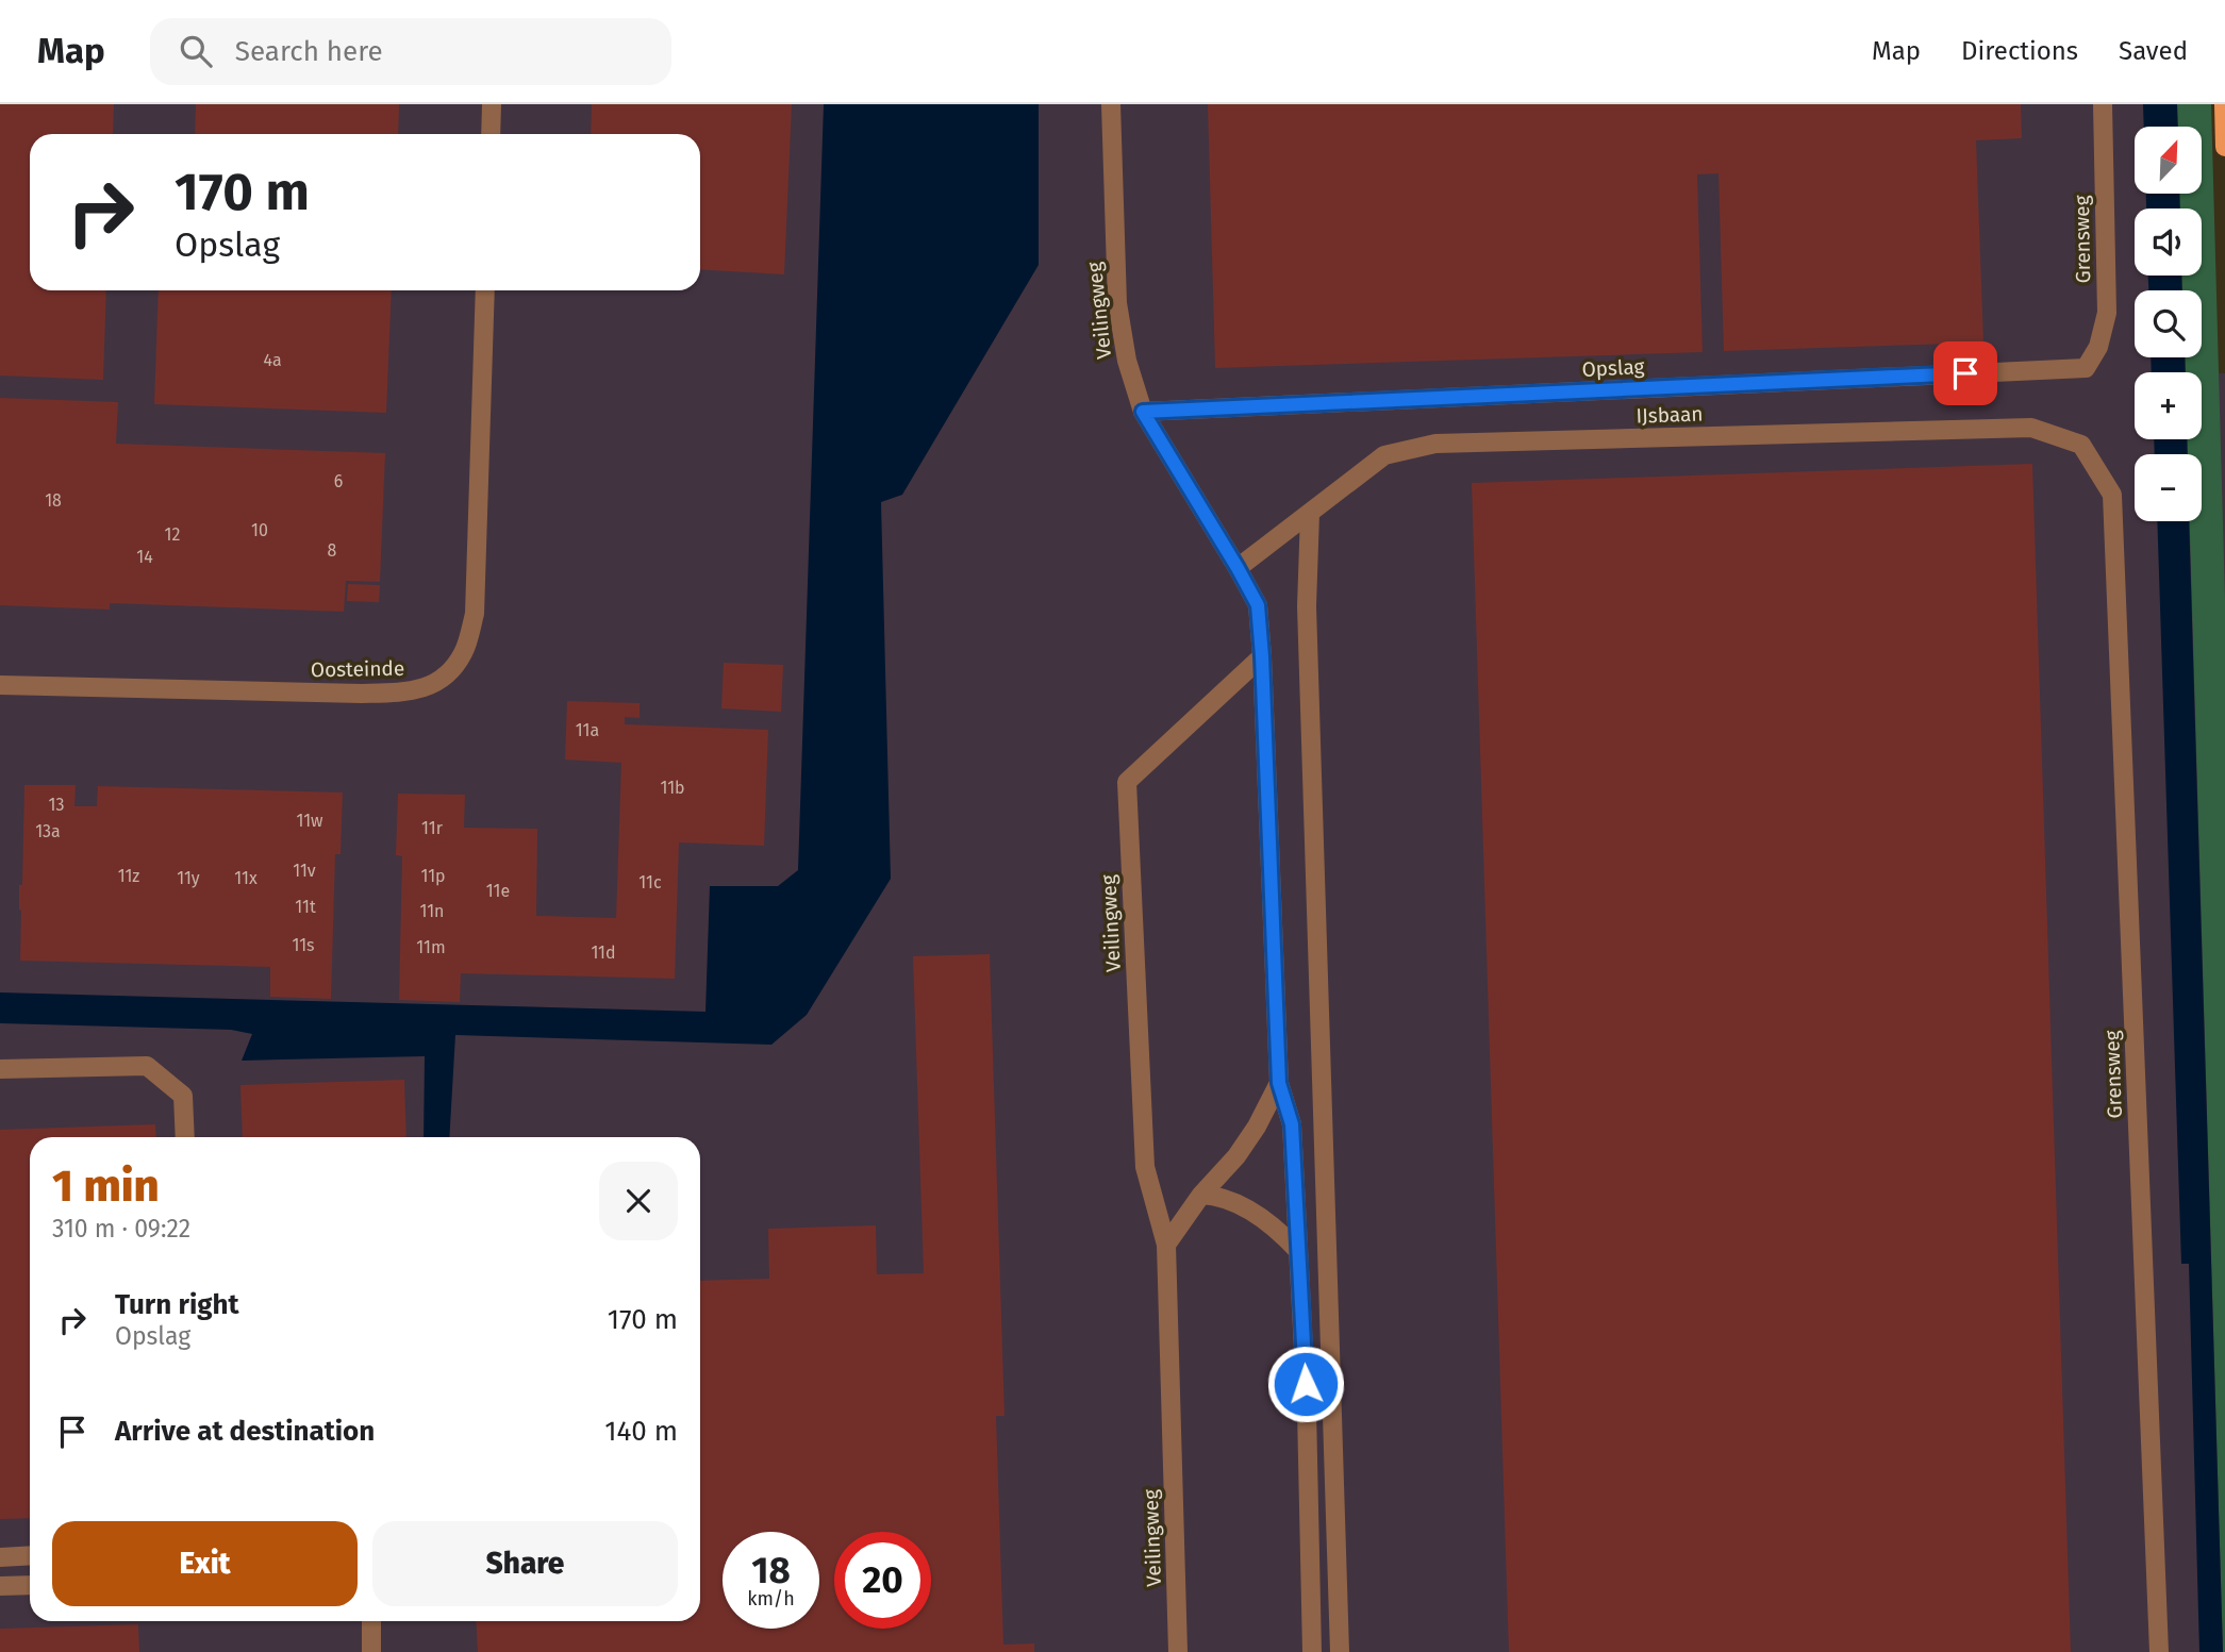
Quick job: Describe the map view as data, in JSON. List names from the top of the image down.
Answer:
{
  "streets": {
    "street": [
      "Grensweg",
      "Veilingweg",
      "Opslag",
      "IJsbaan",
      "Oosteinde"
    ]
  },
  "crossings": [
    ["Grensweg", "Opslag"],
    ["Grensweg", "IJsbaan"],
    ["Veilingweg", "Opslag"],
    ["Veilingweg", "IJsbaan"]
  ],
  "house_numbers": [
    "4a",
    "6",
    "18",
    "10",
    "12",
    "8",
    "14",
    "11a",
    "11b",
    "13",
    "11w",
    "11r",
    "13a",
    "11v",
    "11z",
    "11p",
    "11y",
    "11x",
    "11c",
    "11e",
    "11t",
    "11n",
    "11s",
    "11m",
    "11d"
  ],
  "north": "top right",
  "page": {
    "header": "Map",
    "search": "Search here",
    "nav": ["Map", "Directions", "Saved"],
    "map_buttons": ["+", "−"],
    "turn": ["170 m", "Opslag"],
    "heading": ["1 min", "310 m · 09:22"],
    "list": [
      {
        "name": "Turn right",
        "note": "Opslag",
        "value": "170 m"
      },
      {
        "name": "Arrive at destination",
        "value": "140 m"
      }
    ],
    "buttons": ["Exit", "Share"],
    "speed": "18 km/h",
    "limit": "20"
  }
}
